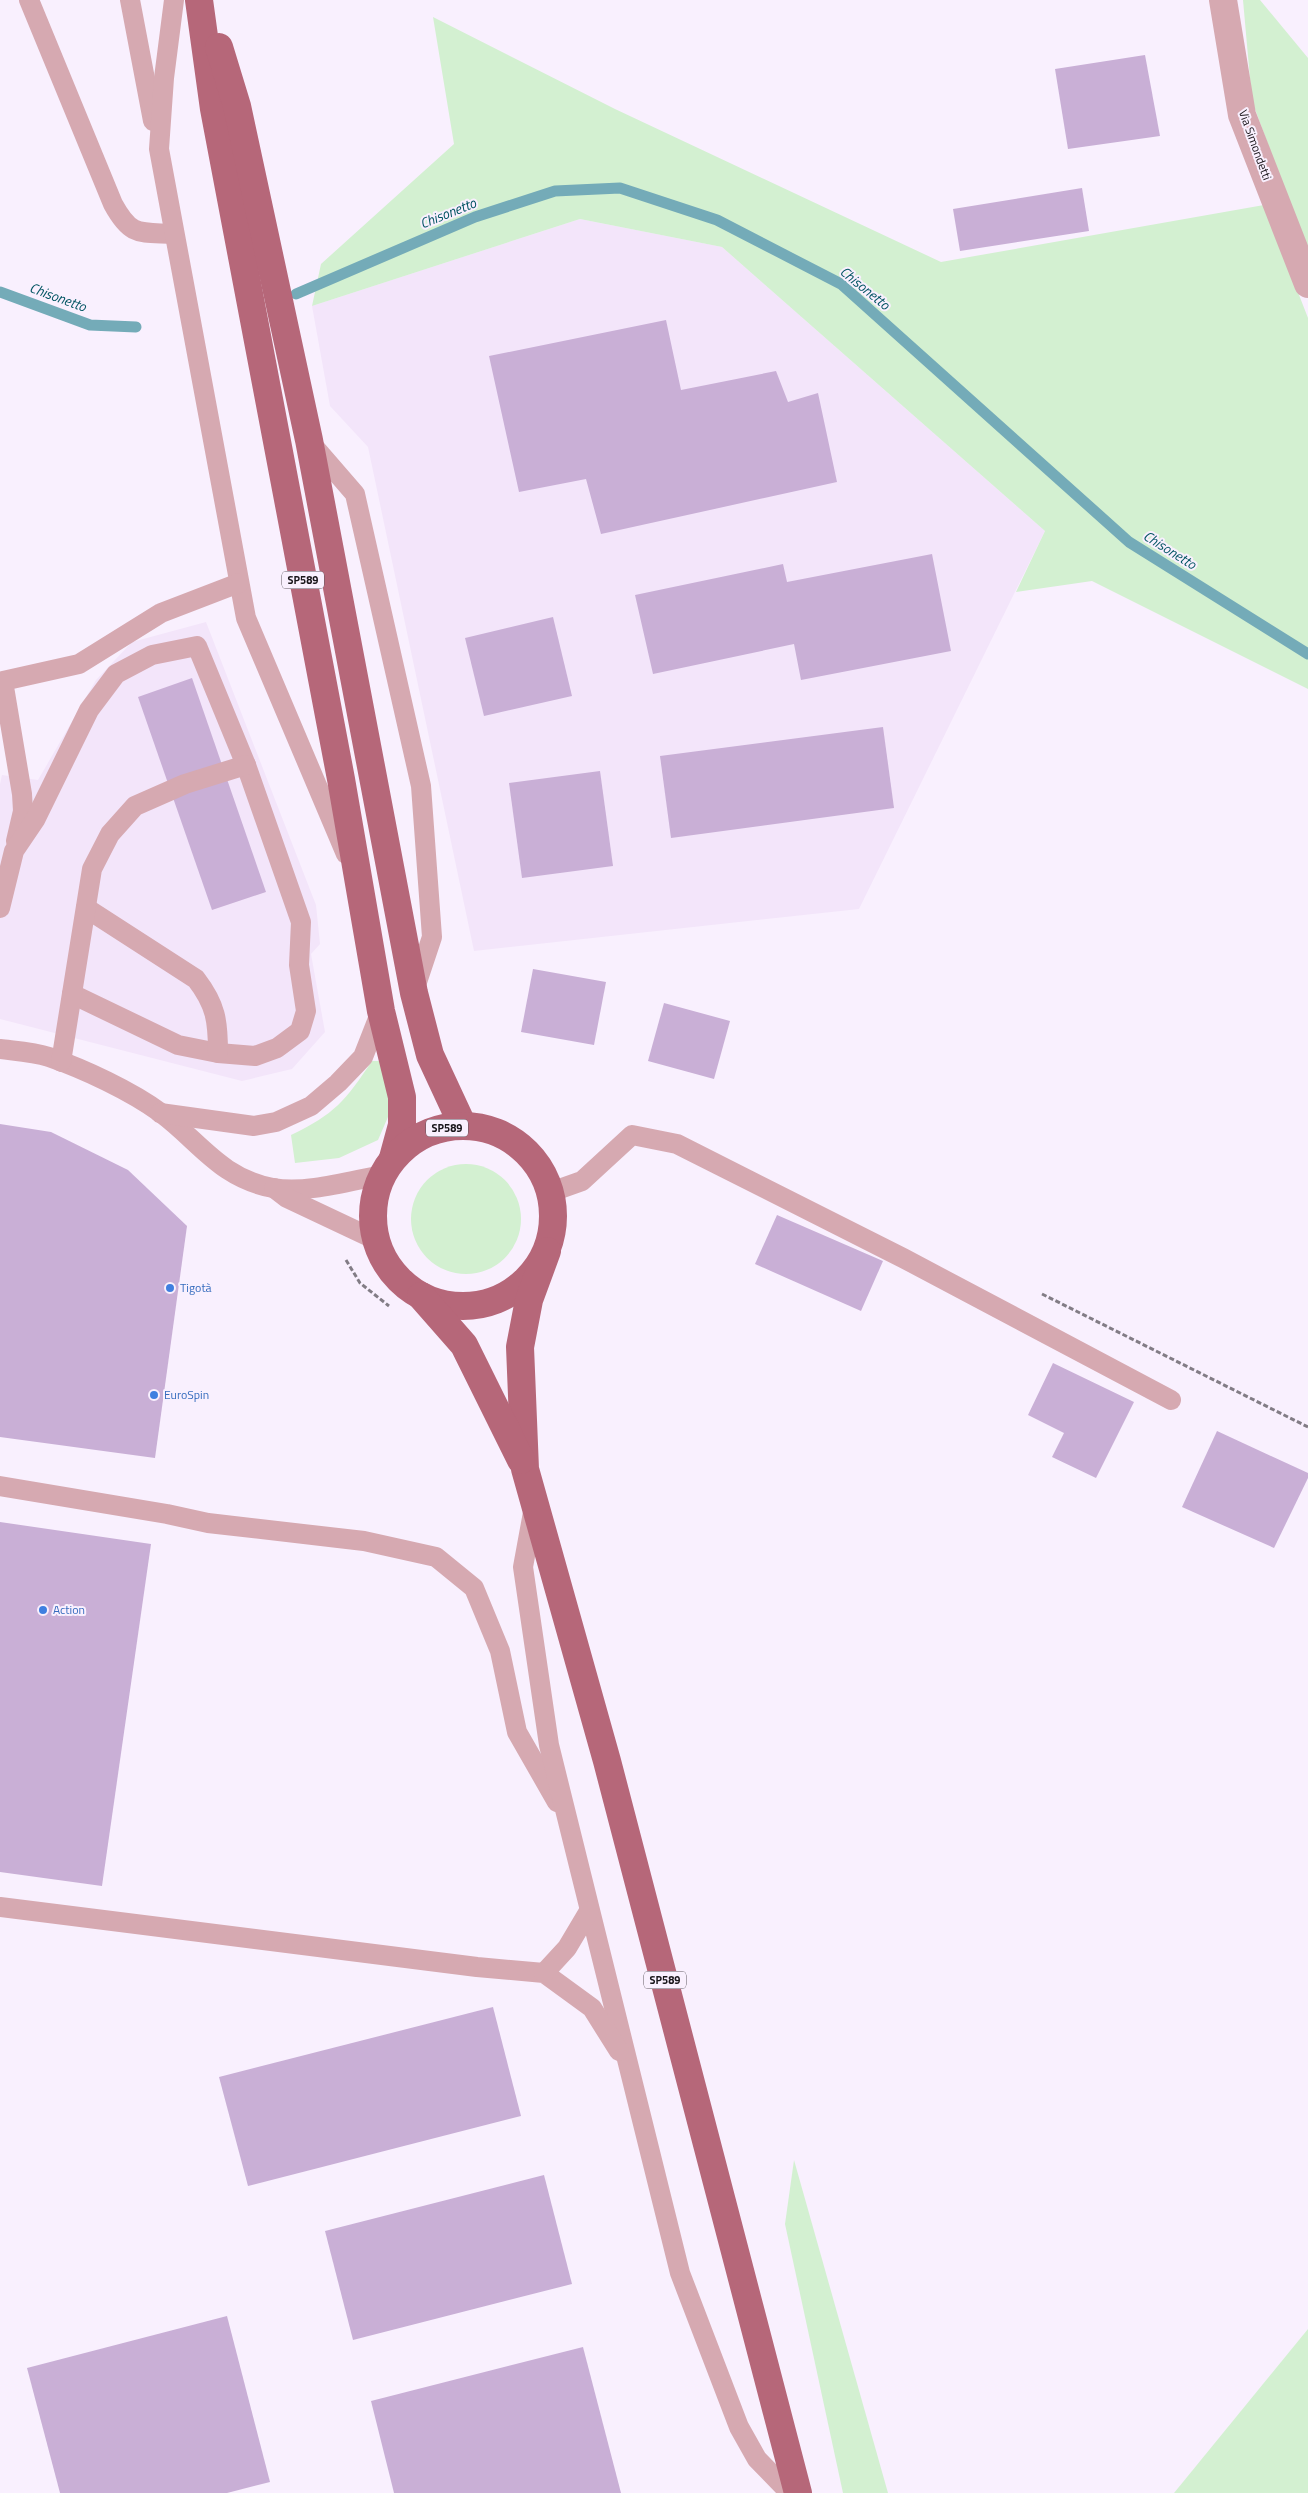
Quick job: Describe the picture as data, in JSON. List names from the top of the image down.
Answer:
{
  "streets": {
    "main road": ["SP589"],
    "street": ["Via Simondetti"]
  },
  "water": ["Chisonetto"],
  "places": ["Tigotà", "EuroSpin", "Action"]
}
